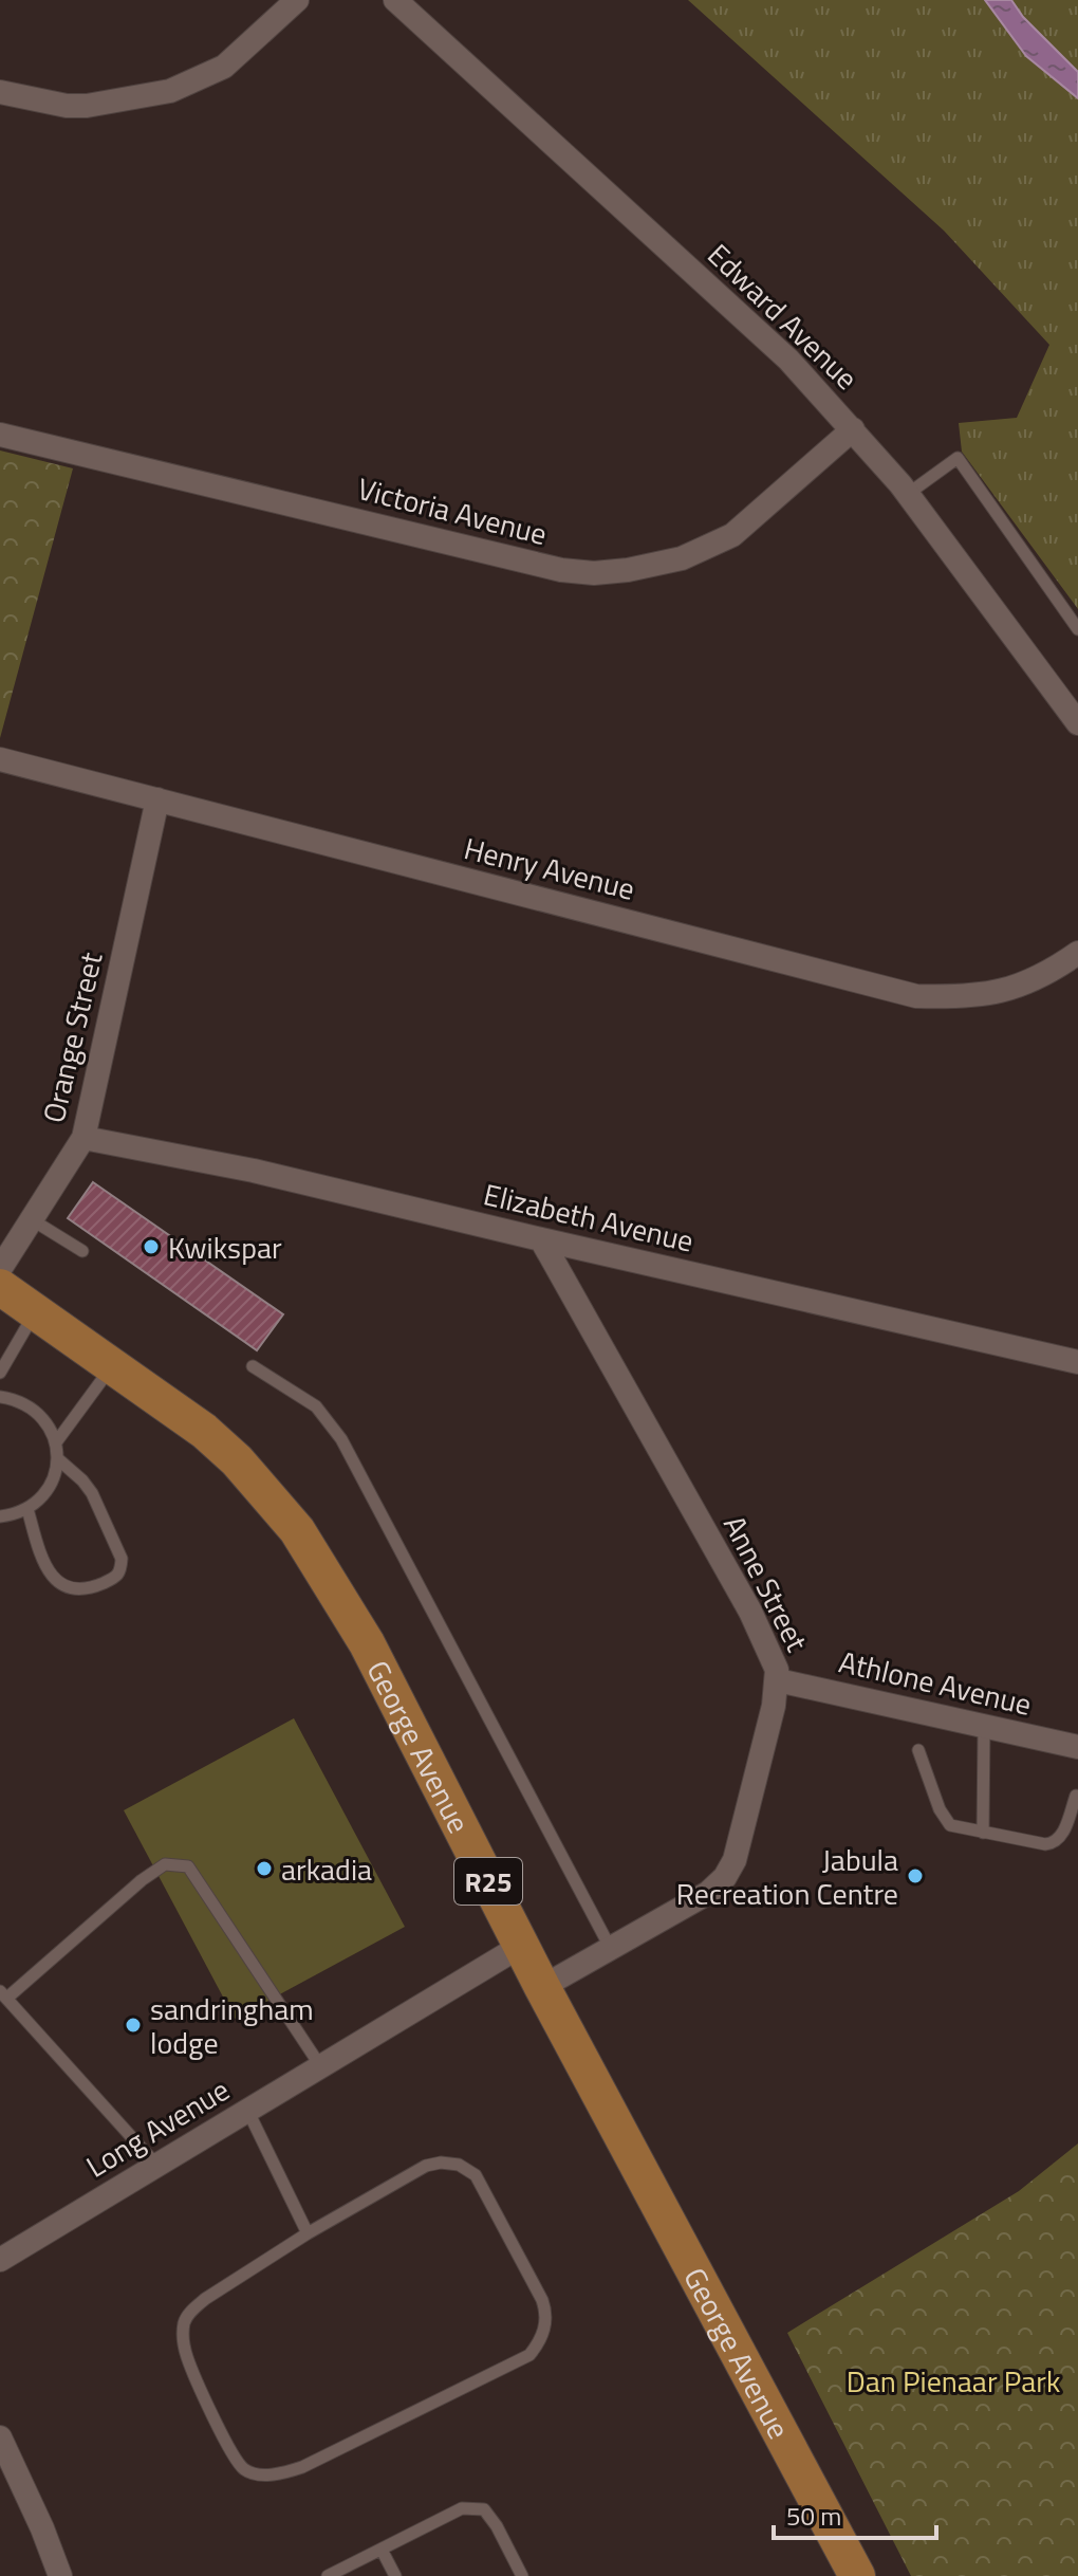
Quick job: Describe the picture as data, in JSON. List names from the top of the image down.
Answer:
{
  "streets": {
    "main road": ["George Avenue", "R25"],
    "street": [
      "Edward Avenue",
      "Victoria Avenue",
      "Henry Avenue",
      "Orange Street",
      "Elizabeth Avenue",
      "Anne Street",
      "Athlone Avenue",
      "Long Avenue"
    ]
  },
  "crossings": [
    ["Edward Avenue", "Victoria Avenue"],
    ["Henry Avenue", "Orange Street"],
    ["Orange Street", "Elizabeth Avenue"],
    ["Elizabeth Avenue", "Anne Street"],
    ["Anne Street", "Athlone Avenue"],
    ["Anne Street", "George Avenue"],
    ["George Avenue", "Long Avenue"]
  ],
  "parks": ["Dan Pienaar Park"],
  "places": [
    "Kwikspar",
    "arkadia",
    "Jabula Recreation Centre",
    "sandringham lodge"
  ],
  "scale_bar": "50 m"
}
